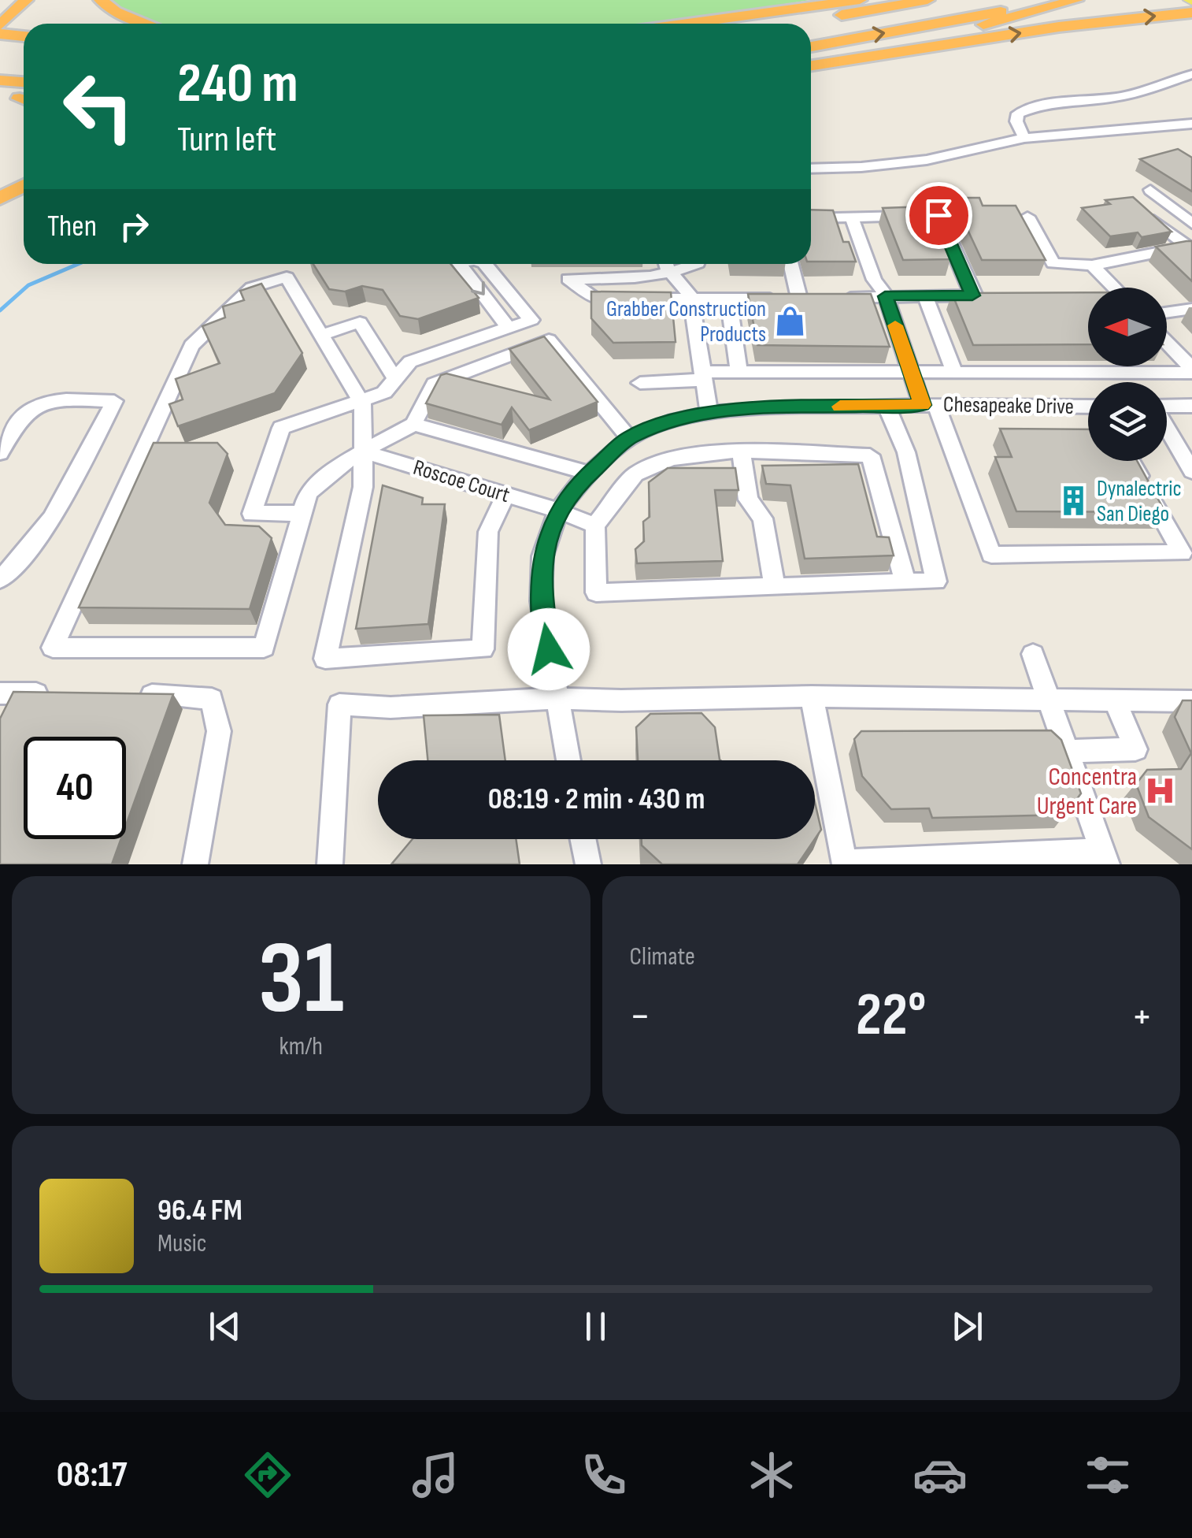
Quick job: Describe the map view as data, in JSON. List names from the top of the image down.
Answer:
{
  "streets": {
    "street": ["Chesapeake Drive", "Roscoe Court"]
  },
  "crossings": [
    ["Chesapeake Drive", "Roscoe Court"]
  ],
  "places": {
    "shop": ["Grabber Construction Products"],
    "building": ["Dynalectric San Diego"],
    "hospital": ["Concentra Urgent Care"]
  },
  "north": "left",
  "page": {
    "turn": ["240 m", "Turn left"],
    "then": "Then",
    "limit": "40",
    "trip": "08:19 · 2 min · 430 m",
    "tile": [
      ["31", "km/h"],
      "Climate"
    ],
    "heat": ["−", "22°", "+"],
    "song": ["96.4 FM", "Music"],
    "tabs": "08:17"
  }
}
